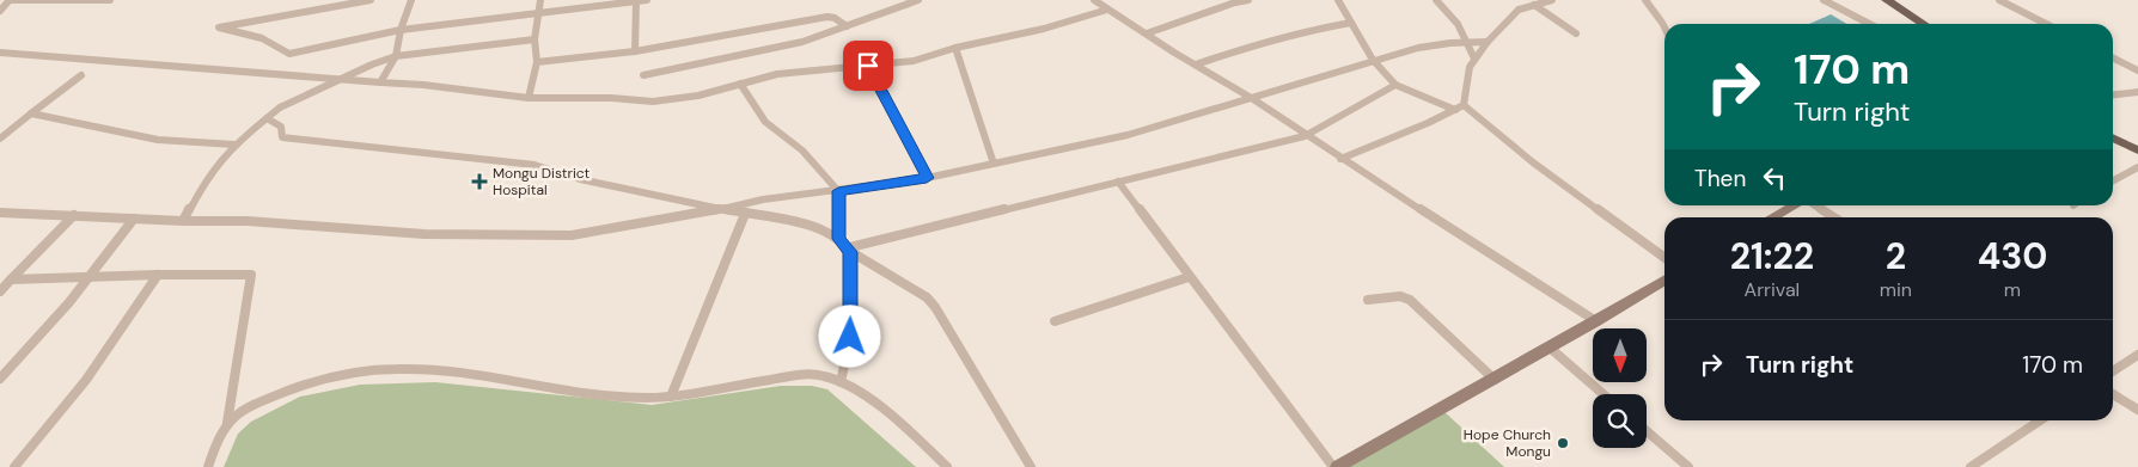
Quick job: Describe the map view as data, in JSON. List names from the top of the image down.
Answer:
{
  "places": {
    "health": ["Mongu District Hospital"],
    "other": ["Hope Church Mongu"]
  },
  "north": "bottom",
  "page": {
    "turn": ["170 m", "Turn right"],
    "then": "Then",
    "eta": [
      "21:22",
      "Arrival",
      "2",
      "min",
      "430",
      "m"
    ],
    "list": [
      {
        "name": "Turn right",
        "value": "170 m"
      }
    ]
  }
}
